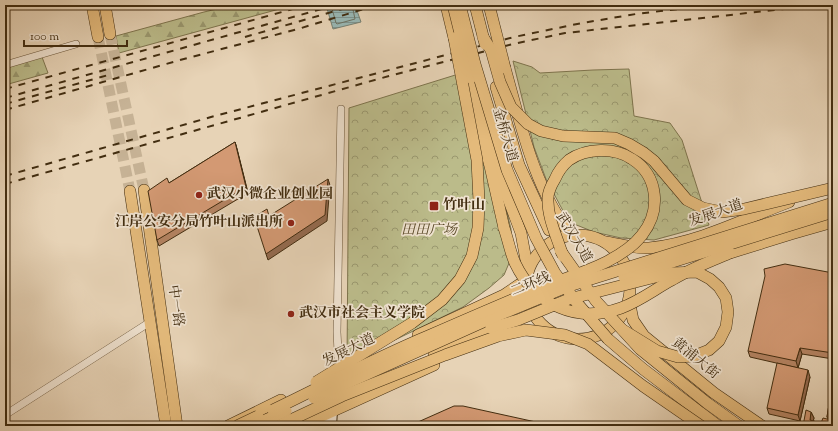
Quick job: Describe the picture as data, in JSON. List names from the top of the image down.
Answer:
{
  "streets": {
    "main road": [
      "金桥大道",
      "发展大道",
      "武汉大道",
      "二环线",
      "中一路",
      "黄浦大街"
    ]
  },
  "crossings": [
    ["金桥大道", "发展大道"],
    ["金桥大道", "黄浦大街"],
    ["发展大道", "黄浦大街"]
  ],
  "parks": ["田田广场"],
  "places": {
    "other": ["武汉小微企业创业园", "江岸公安分局竹叶山派出所", "武汉市社会主义学院"],
    "transit": ["竹叶山"]
  },
  "scale_bar": "100 m"
}
